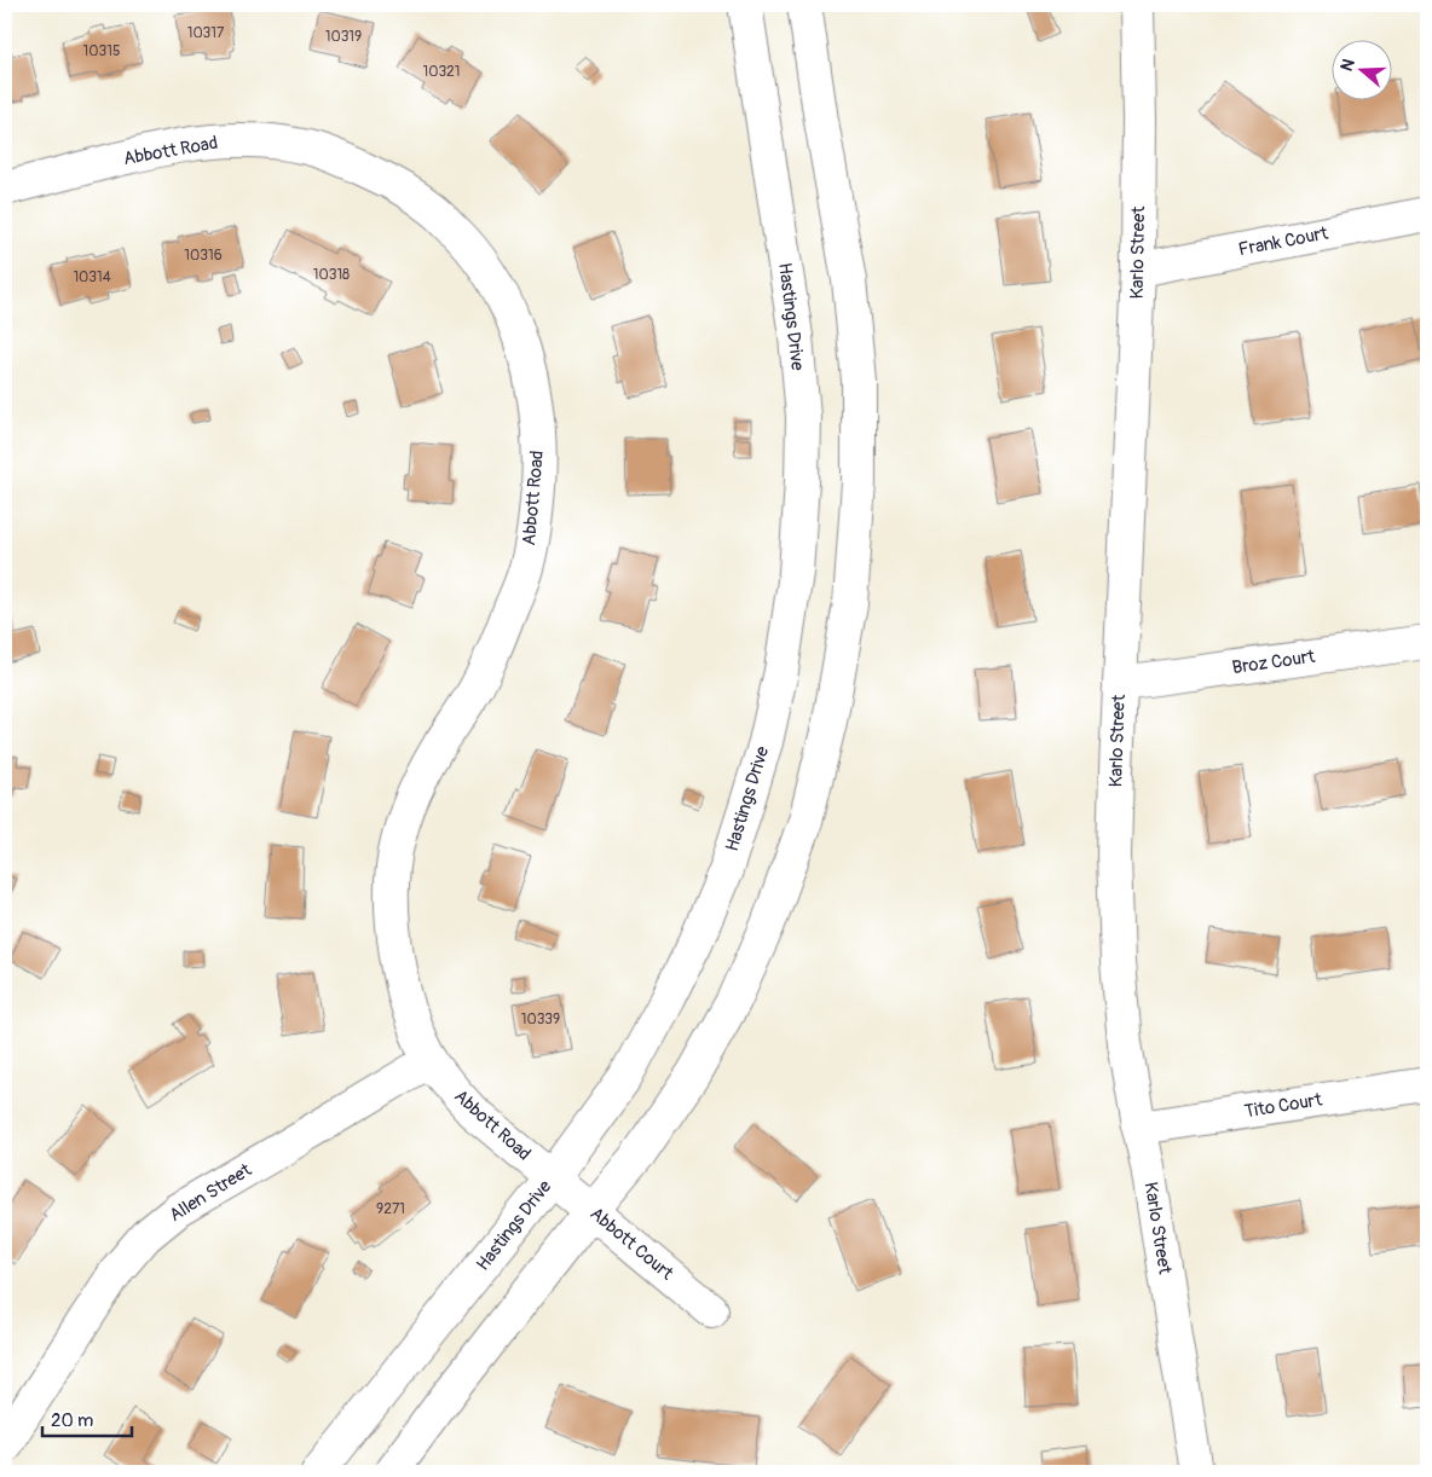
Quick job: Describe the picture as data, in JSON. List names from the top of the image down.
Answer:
{
  "streets": {
    "street": [
      "Abbott Road",
      "Frank Court",
      "Karlo Street",
      "Hastings Drive",
      "Broz Court",
      "Tito Court",
      "Allen Street",
      "Abbott Court"
    ]
  },
  "crossings": [
    ["Abbott Road", "Hastings Drive"],
    ["Abbott Road", "Allen Street"],
    ["Abbott Road", "Abbott Court"],
    ["Frank Court", "Karlo Street"],
    ["Karlo Street", "Broz Court"],
    ["Karlo Street", "Tito Court"],
    ["Hastings Drive", "Abbott Court"]
  ],
  "house_numbers": [
    "10317",
    "10319",
    "10315",
    "10321",
    "10316",
    "10318",
    "10314",
    "10339",
    "9271"
  ],
  "scale_bar": "20 m",
  "north": "left"
}
